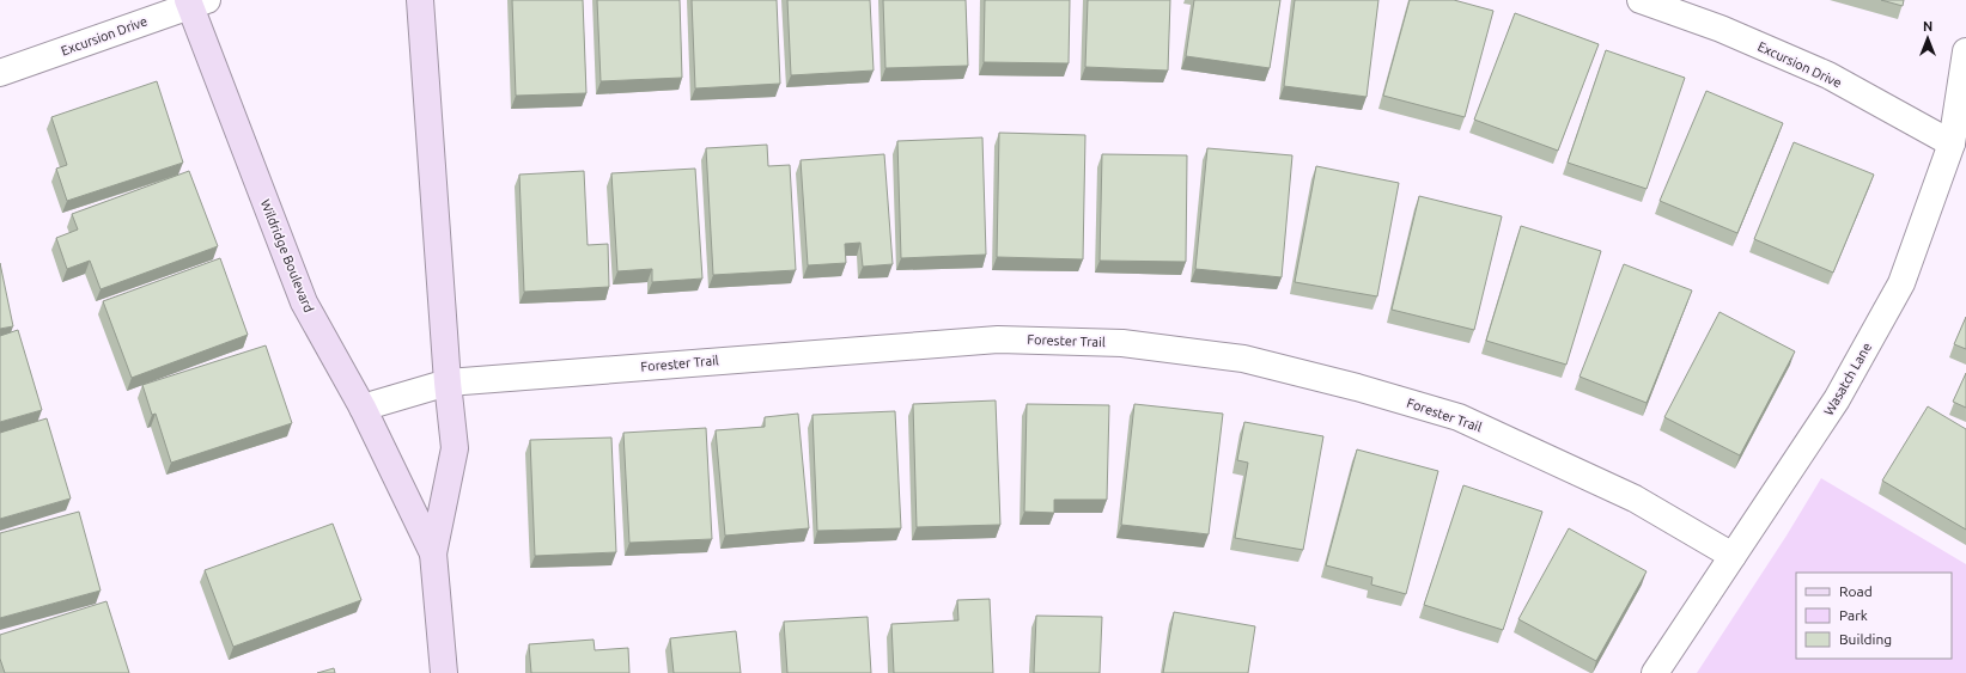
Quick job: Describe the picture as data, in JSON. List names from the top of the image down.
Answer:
{
  "streets": {
    "street": [
      "Excursion Drive",
      "Wildridge Boulevard",
      "Forester Trail",
      "Wasatch Lane"
    ]
  },
  "crossings": [
    ["Excursion Drive", "Wildridge Boulevard"],
    ["Excursion Drive", "Wasatch Lane"],
    ["Wildridge Boulevard", "Forester Trail"],
    ["Forester Trail", "Wasatch Lane"]
  ],
  "legend": ["Road", "Park", "Building"],
  "north": "top"
}
